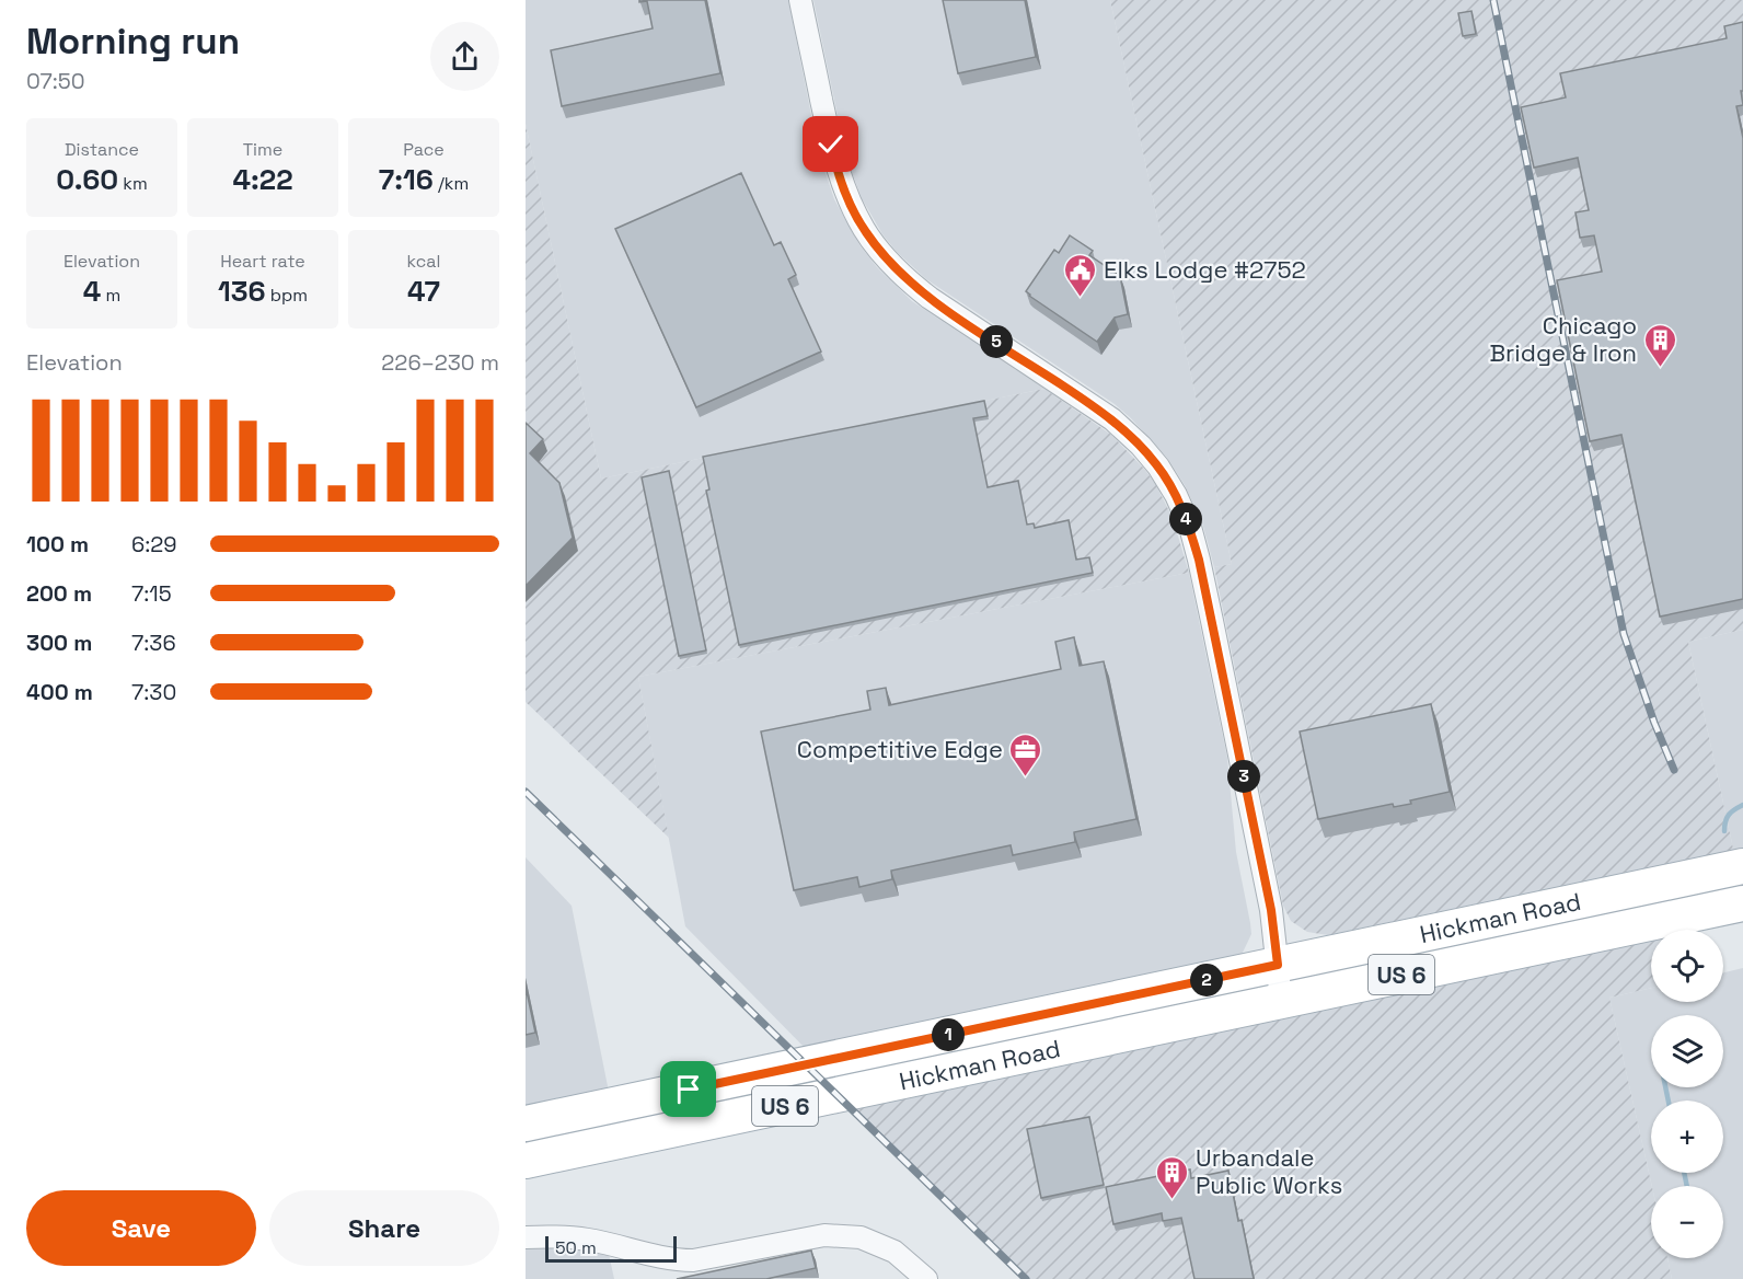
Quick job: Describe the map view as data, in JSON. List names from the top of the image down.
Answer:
{
  "streets": {
    "main road": ["Hickman Road", "US 6"]
  },
  "places": {
    "public building": ["Elks Lodge #2752"],
    "building": ["Chicago Bridge & Iron", "Urbandale Public Works"],
    "office": ["Competitive Edge"]
  },
  "scale_bar": "50 m",
  "page": {
    "heading": ["Morning run", "07:50"],
    "stats": [
      ["Distance", "0.60 km"],
      ["Time", "4:22"],
      ["Pace", "7:16 /km"],
      ["Elevation", "4 m"],
      ["Heart rate", "136 bpm"],
      ["kcal", "47"]
    ],
    "pins": [
      "5",
      "4",
      "3",
      "2",
      "1"
    ],
    "chart": ["Elevation", "226–230 m"],
    "list": [
      {
        "name": "100 m",
        "note": "6:29"
      },
      {
        "name": "200 m",
        "note": "7:15"
      },
      {
        "name": "300 m",
        "note": "7:36"
      },
      {
        "name": "400 m",
        "note": "7:30"
      }
    ],
    "map_buttons": ["+", "−"],
    "buttons": ["Save", "Share"],
    "scale": "50 m"
  }
}
